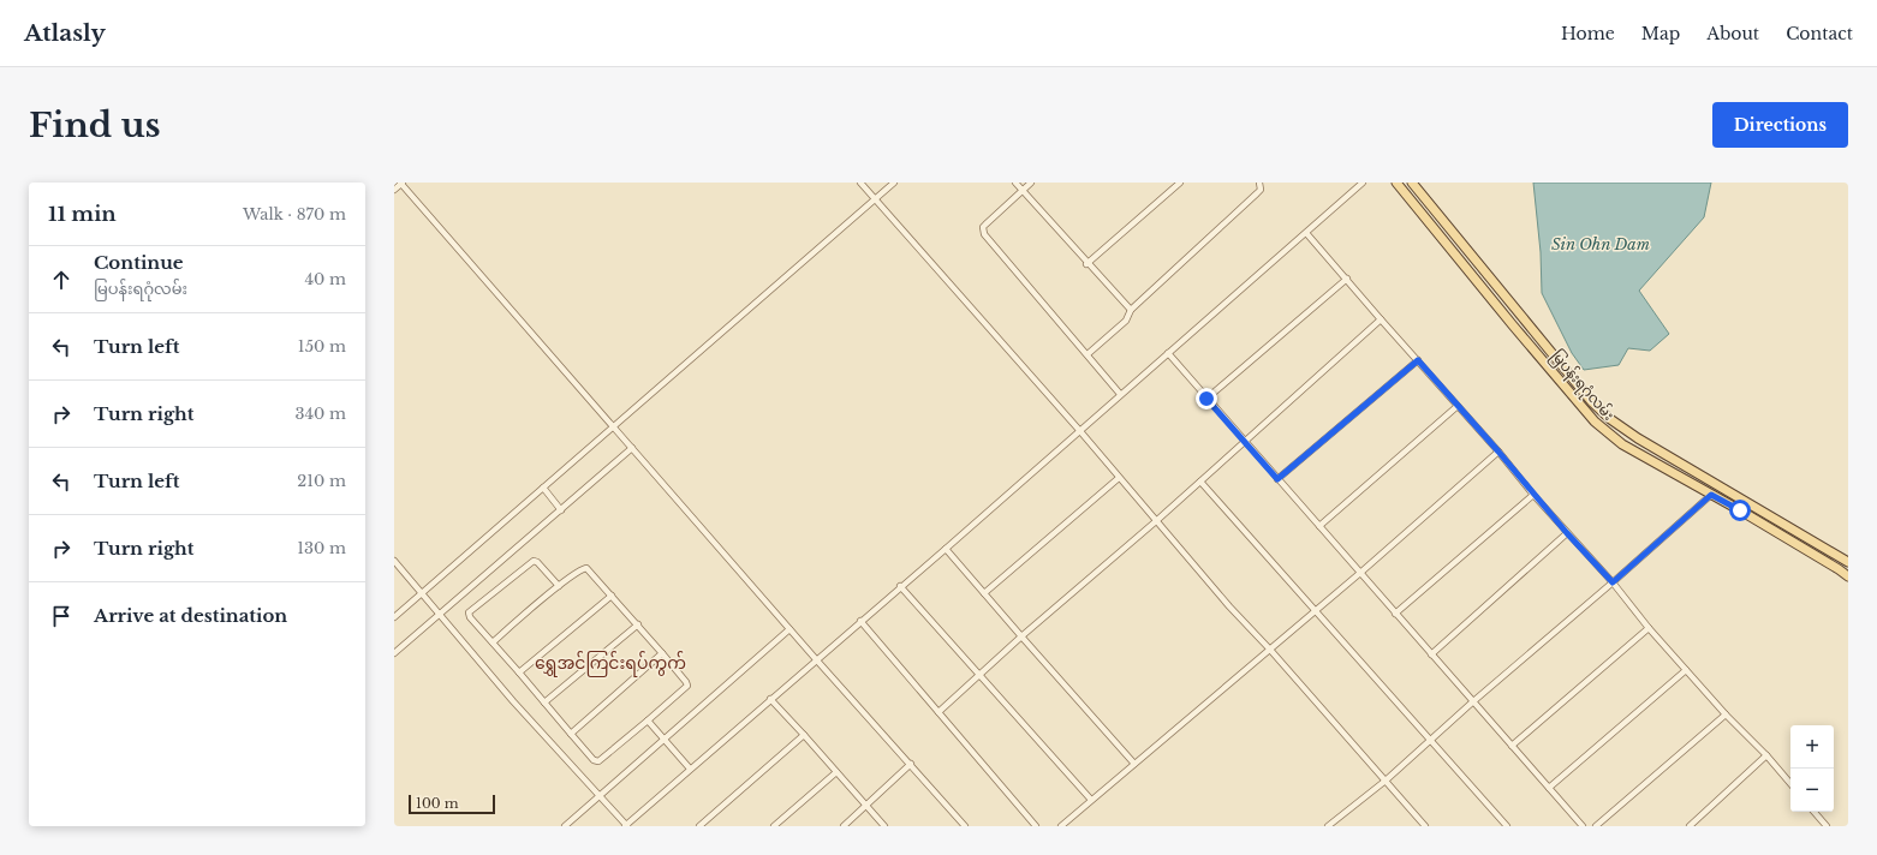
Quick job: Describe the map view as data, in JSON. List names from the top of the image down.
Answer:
{
  "streets": {
    "main road": ["မြပန်းရဂုံလမ်း"]
  },
  "districts": ["ရွှေအင်ကြင်းရပ်ကွက်"],
  "water": ["Sin Ohn Dam"],
  "scale_bar": "100 m",
  "page": {
    "header": "Atlasly",
    "nav": [
      "Home",
      "Map",
      "About",
      "Contact"
    ],
    "buttons": "Directions",
    "title": "Find us",
    "heading": ["11 min", "Walk · 870 m"],
    "list": [
      ["Continue", "မြပန်းရဂုံလမ်း", "40 m"],
      ["Turn left", "150 m"],
      ["Turn right", "340 m"],
      ["Turn left", "210 m"],
      ["Turn right", "130 m"],
      "Arrive at destination"
    ],
    "map_buttons": ["+", "−"],
    "scale": "100 m"
  }
}
